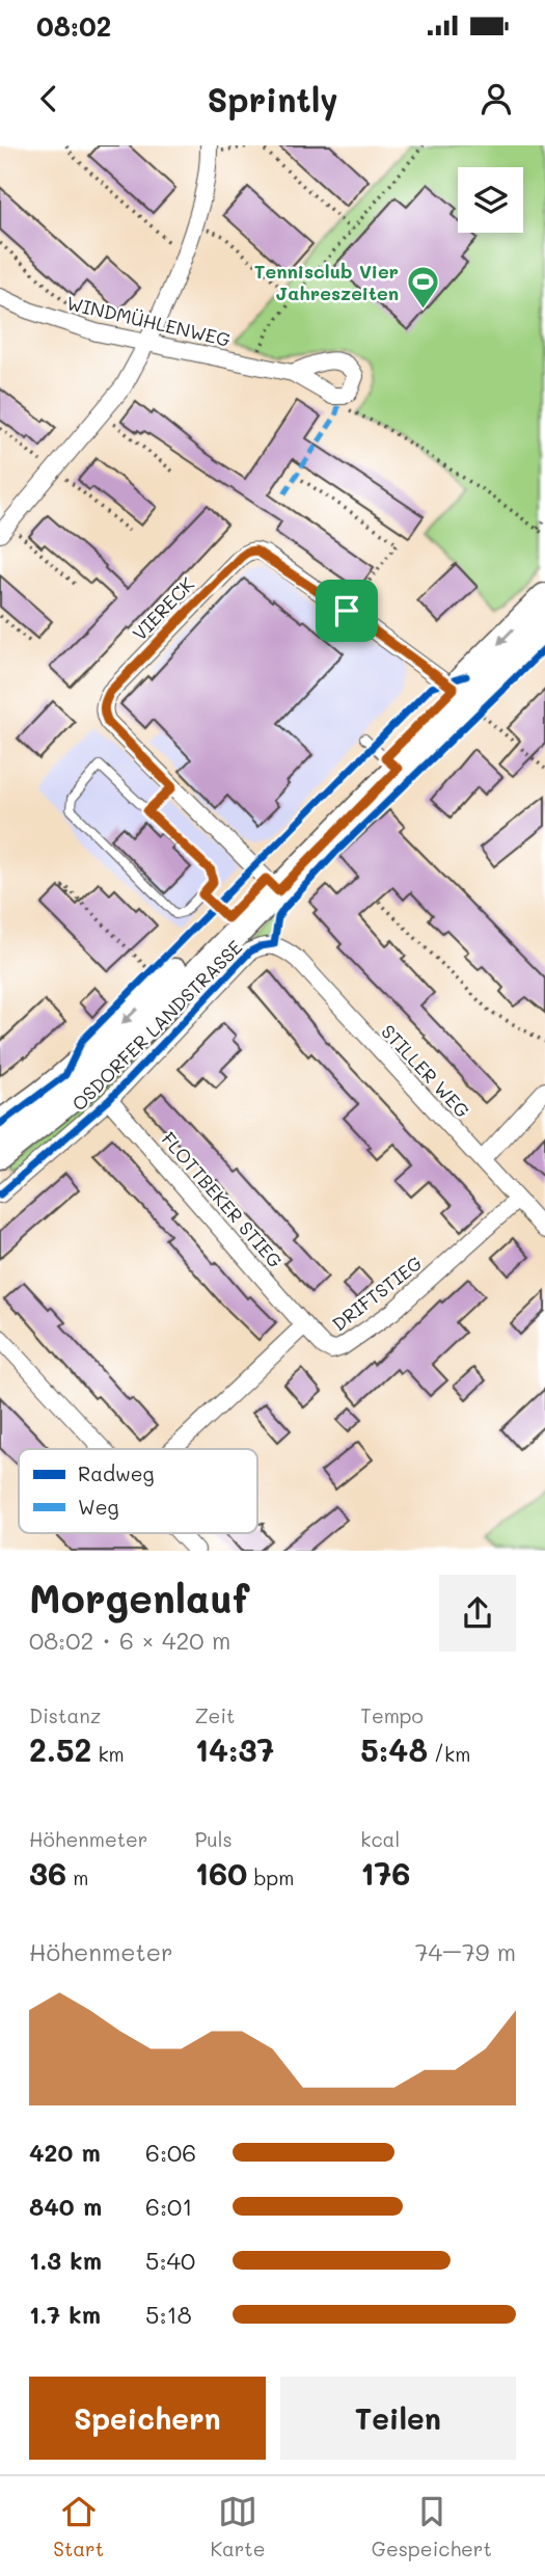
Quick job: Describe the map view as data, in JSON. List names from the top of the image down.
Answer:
{
  "streets": {
    "main road": ["OSDORFER LANDSTRASSE"],
    "street": [
      "WINDMÜHLENWEG",
      "VIERECK",
      "STILLER WEG",
      "FLOTTBEKER STIEG",
      "DRIFTSTIEG"
    ]
  },
  "crossings": [
    ["VIERECK", "OSDORFER LANDSTRASSE"],
    ["OSDORFER LANDSTRASSE", "STILLER WEG"],
    ["OSDORFER LANDSTRASSE", "FLOTTBEKER STIEG"],
    ["STILLER WEG", "DRIFTSTIEG"],
    ["FLOTTBEKER STIEG", "DRIFTSTIEG"]
  ],
  "places": {
    "sports": ["Tennisclub Vier Jahreszeiten"]
  },
  "legend": ["Radweg", "Weg"],
  "page": {
    "status": "08:02",
    "header": "Sprintly",
    "heading": ["Morgenlauf", "08:02 · 6 × 420 m"],
    "stats": [
      ["Distanz", "2.52 km"],
      ["Zeit", "14:37"],
      ["Tempo", "5:48 /km"],
      ["Höhenmeter", "36 m"],
      ["Puls", "160 bpm"],
      ["kcal", "176"]
    ],
    "chart": ["Höhenmeter", "74–79 m"],
    "list": [
      {
        "name": "420 m",
        "note": "6:06"
      },
      {
        "name": "840 m",
        "note": "6:01"
      },
      {
        "name": "1.3 km",
        "note": "5:40"
      },
      {
        "name": "1.7 km",
        "note": "5:18"
      }
    ],
    "buttons": ["Speichern", "Teilen"],
    "tabs": ["Start", "Karte", "Gespeichert"]
  }
}
